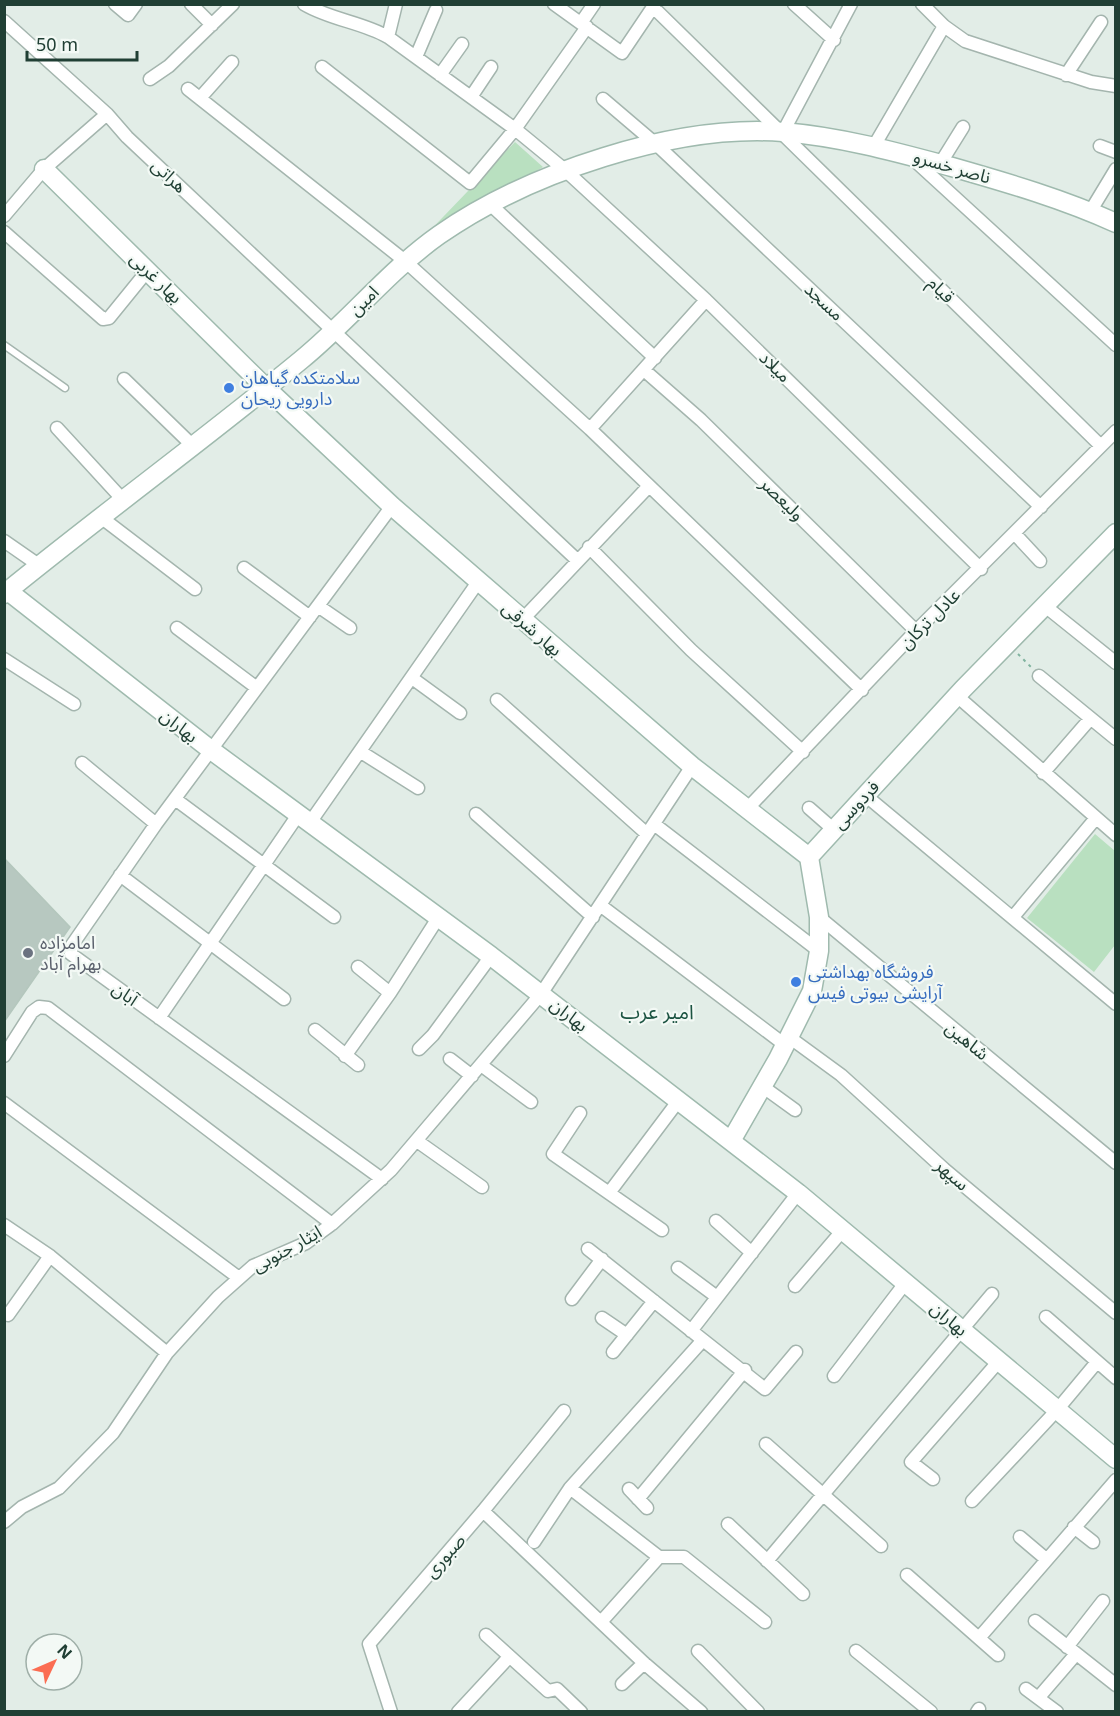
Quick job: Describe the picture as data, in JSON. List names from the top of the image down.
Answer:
{
  "streets": {
    "street": [
      "ناصر خسرو",
      "هراتی",
      "بهار غربی",
      "قیام",
      "امین",
      "مسجد",
      "میلاد",
      "ولیعصر",
      "عادل ترکان",
      "بهار شرقی",
      "بهاران",
      "فردوسی",
      "آبان",
      "شاهین",
      "سپهر",
      "ایثار جنوبی",
      "صبوری"
    ]
  },
  "crossings": [
    ["ناصر خسرو", "قیام"],
    ["ناصر خسرو", "امین"],
    ["هراتی", "امین"],
    ["بهار غربی", "امین"],
    ["بهار غربی", "بهار شرقی"],
    ["قیام", "امین"],
    ["قیام", "عادل ترکان"],
    ["امین", "مسجد"],
    ["امین", "میلاد"],
    ["امین", "بهار شرقی"],
    ["امین", "بهاران"],
    ["مسجد", "عادل ترکان"],
    ["میلاد", "عادل ترکان"],
    ["ولیعصر", "عادل ترکان"],
    ["عادل ترکان", "بهار شرقی"],
    ["بهار شرقی", "فردوسی"],
    ["بهار شرقی", "آبان"],
    ["بهار شرقی", "ایثار جنوبی"],
    ["بهاران", "آبان"],
    ["بهاران", "ایثار جنوبی"],
    ["آبان", "ایثار جنوبی"],
    ["سپهر", "ایثار جنوبی"]
  ],
  "districts": ["امیر عرب"],
  "places": ["سلامتکده گیاهان دارویی ریحان", "امامزاده بهرام آباد", "فروشگاه بهداشتی آرایشی بیوتی فیس"],
  "scale_bar": "50 m",
  "north": "top right"
}
